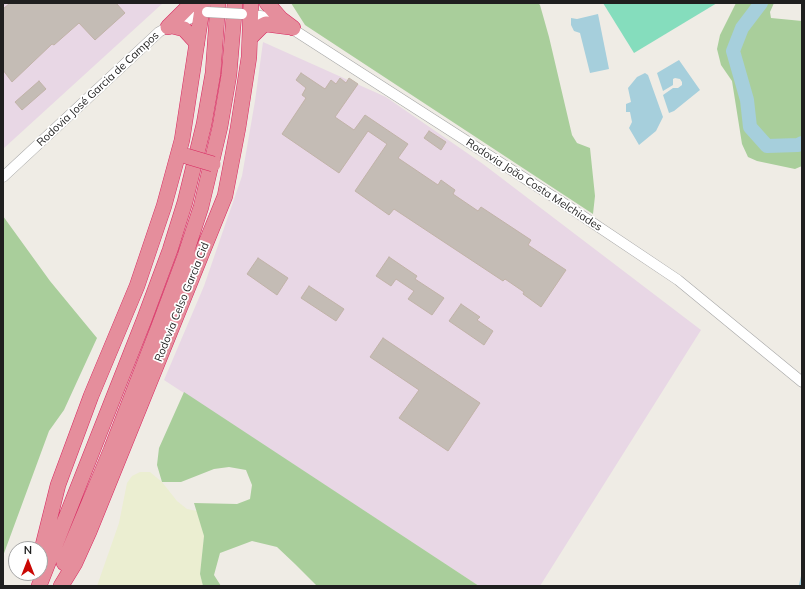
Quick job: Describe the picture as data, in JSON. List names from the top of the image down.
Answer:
{
  "streets": {
    "highway": ["Rodovia Celso Garcia Cid"],
    "street": ["Rodovia José Garcia de Campos", "Rodovia João Costa Melchiades"]
  },
  "crossings": [
    ["Rodovia João Costa Melchiades", "Rodovia Celso Garcia Cid"]
  ],
  "north": "top"
}
